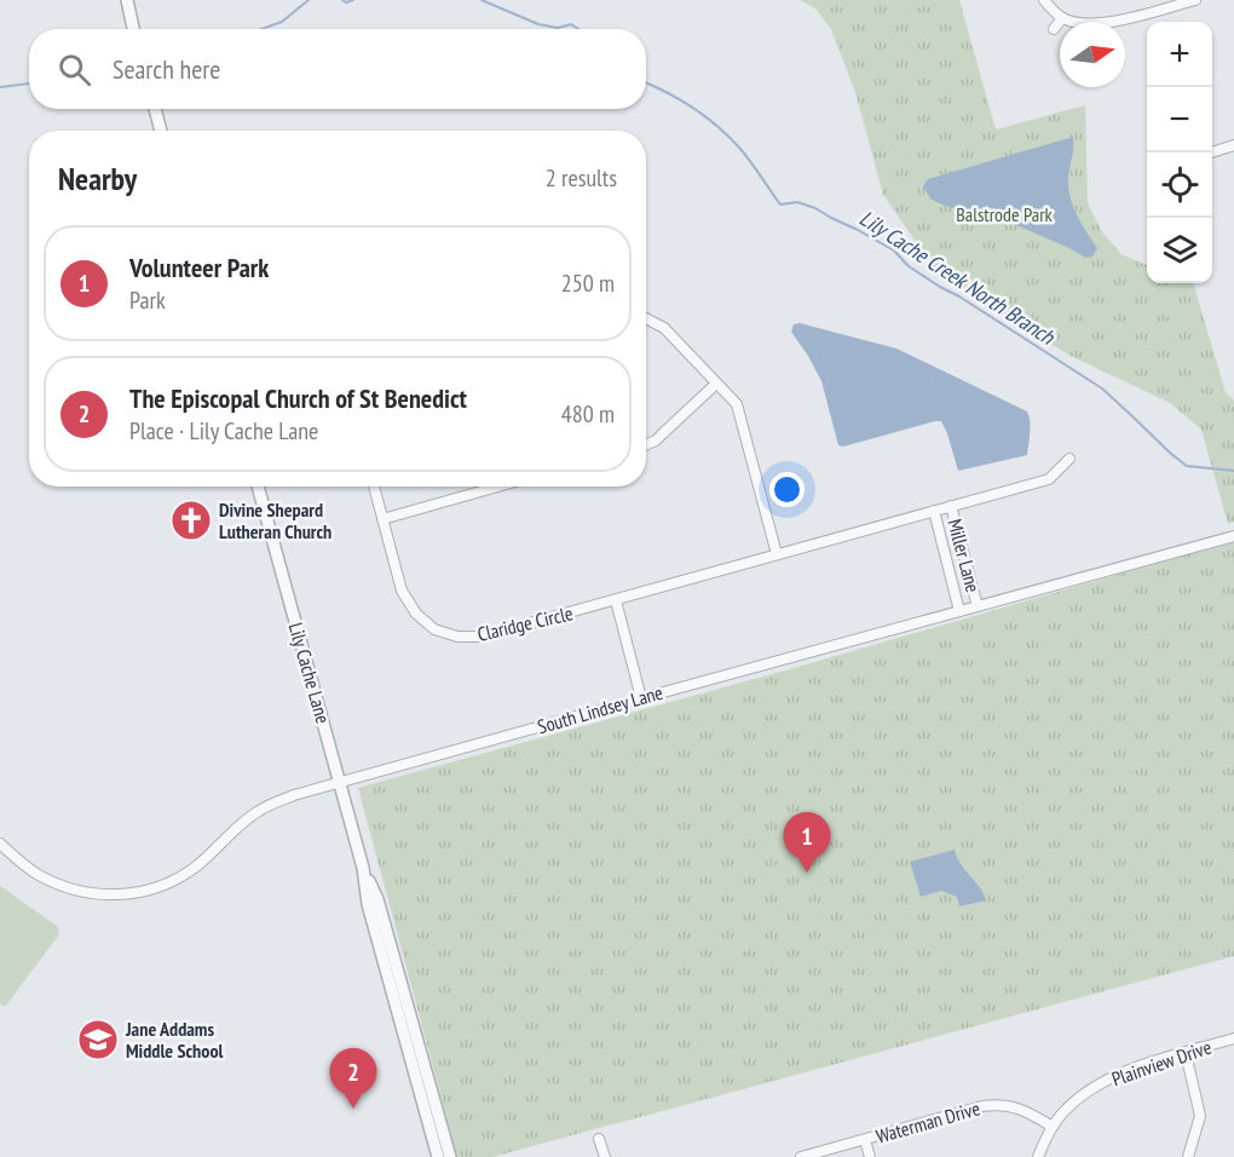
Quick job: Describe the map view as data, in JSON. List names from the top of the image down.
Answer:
{
  "streets": {
    "street": [
      "Miller Lane",
      "Claridge Circle",
      "Lily Cache Lane",
      "South Lindsey Lane",
      "Plainview Drive",
      "Waterman Drive"
    ]
  },
  "crossings": [
    ["Miller Lane", "Claridge Circle"],
    ["Miller Lane", "South Lindsey Lane"],
    ["Lily Cache Lane", "South Lindsey Lane"],
    ["Plainview Drive", "Waterman Drive"]
  ],
  "water": ["Lily Cache Creek North Branch"],
  "parks": ["Balstrode Park"],
  "places": {
    "church": ["Divine Shepard Lutheran Church"],
    "school or university": ["Jane Addams Middle School"]
  },
  "north": "right",
  "page": {
    "map_buttons": ["+", "−"],
    "search": "Search here",
    "heading": ["Nearby", "2 results"],
    "list": [
      {
        "mark": "1",
        "name": "Volunteer Park",
        "note": "Park",
        "value": "250 m"
      },
      {
        "mark": "2",
        "name": "The Episcopal Church of St Benedict",
        "note": "Place · Lily Cache Lane",
        "value": "480 m"
      }
    ],
    "pins": ["1", "2"]
  }
}
